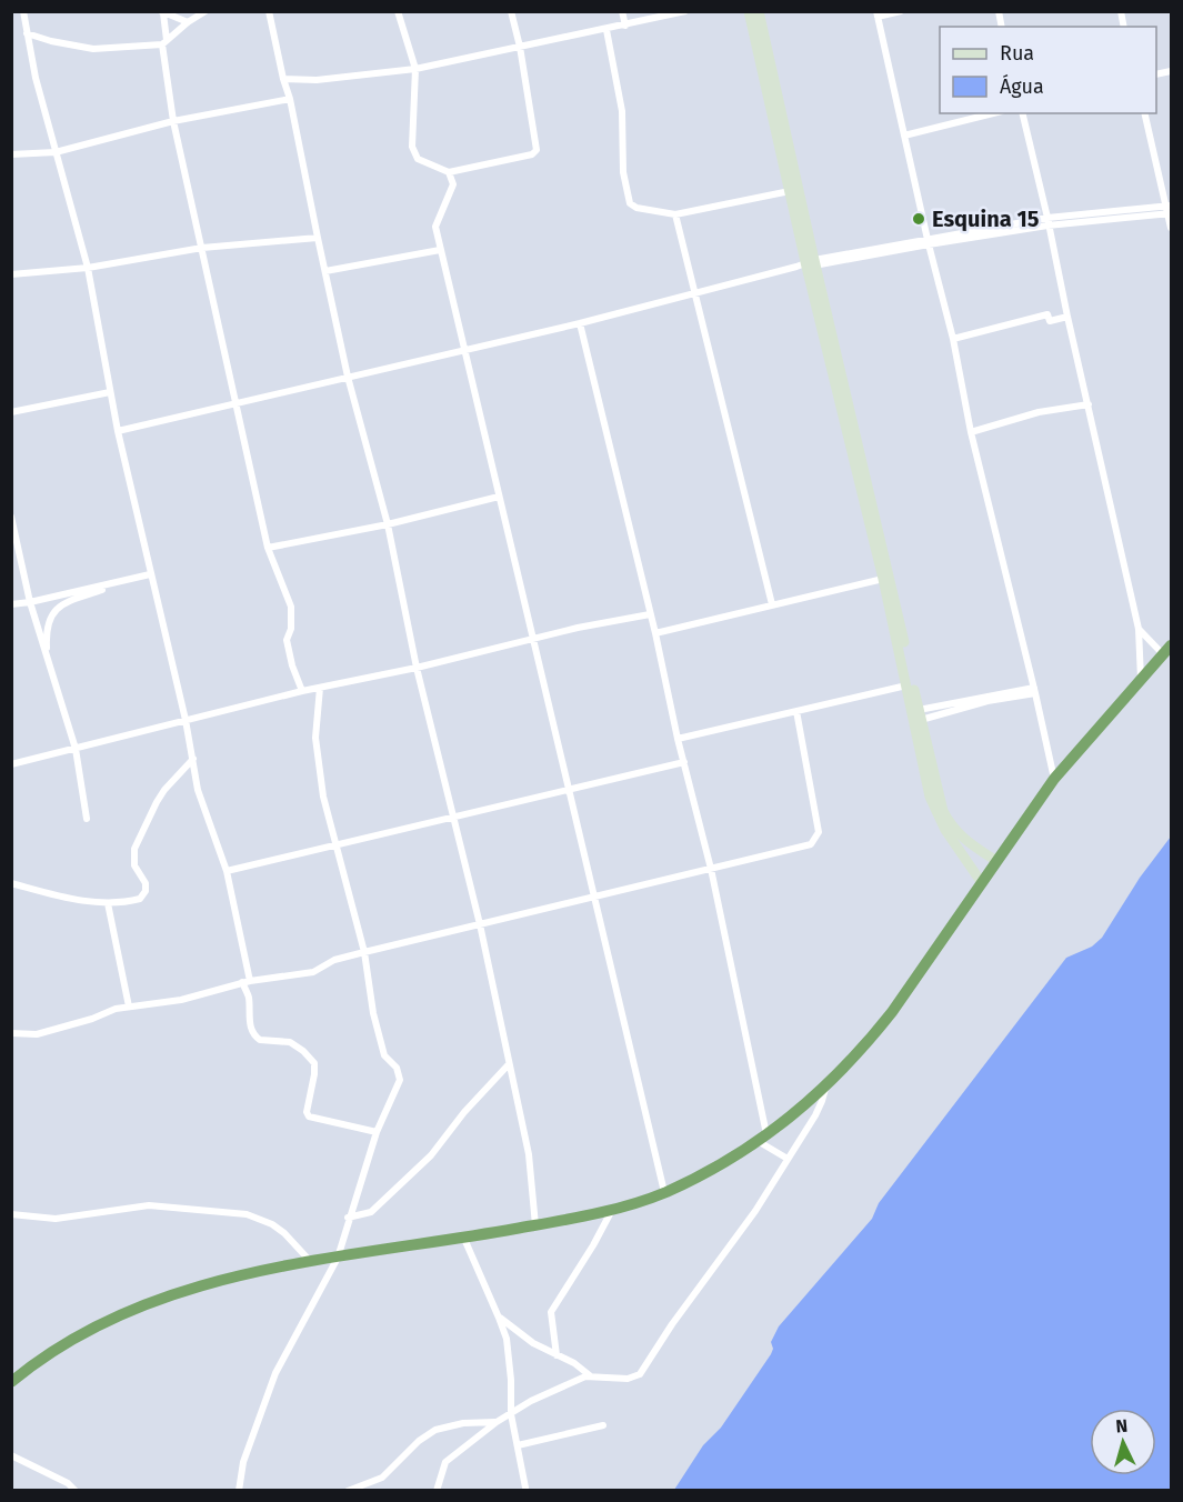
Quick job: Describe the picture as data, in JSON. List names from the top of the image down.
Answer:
{
  "places": ["Esquina 15"],
  "legend": ["Rua", "Água"],
  "north": "top"
}
